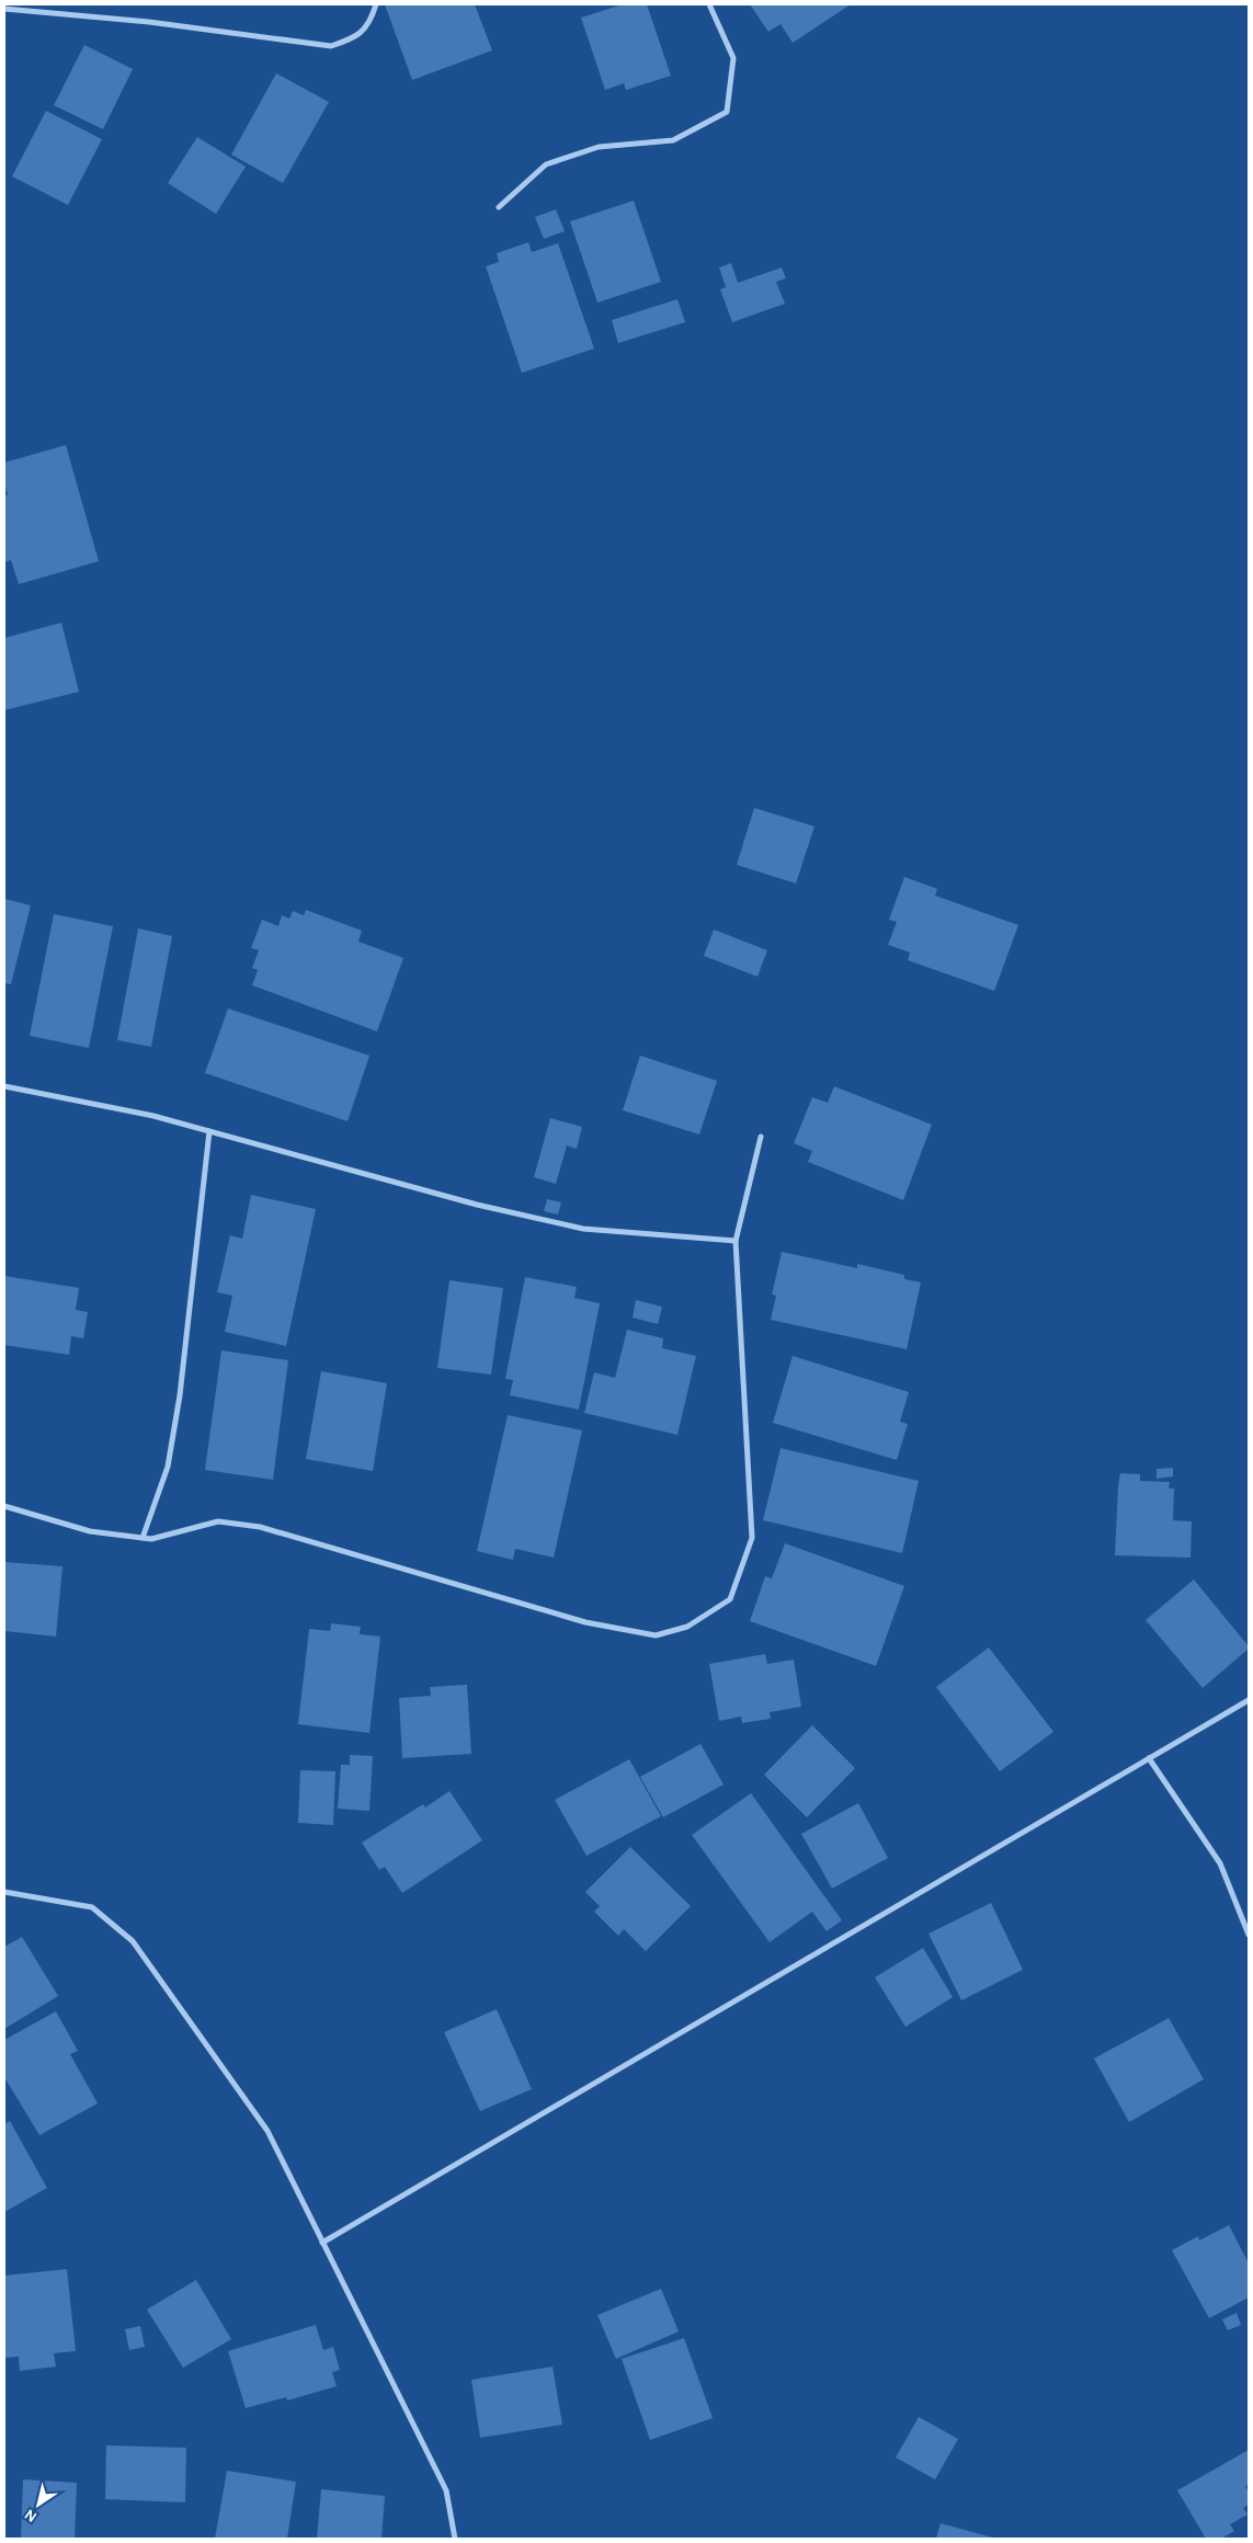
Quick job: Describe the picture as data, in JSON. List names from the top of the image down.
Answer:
{
  "north": "bottom left"
}
